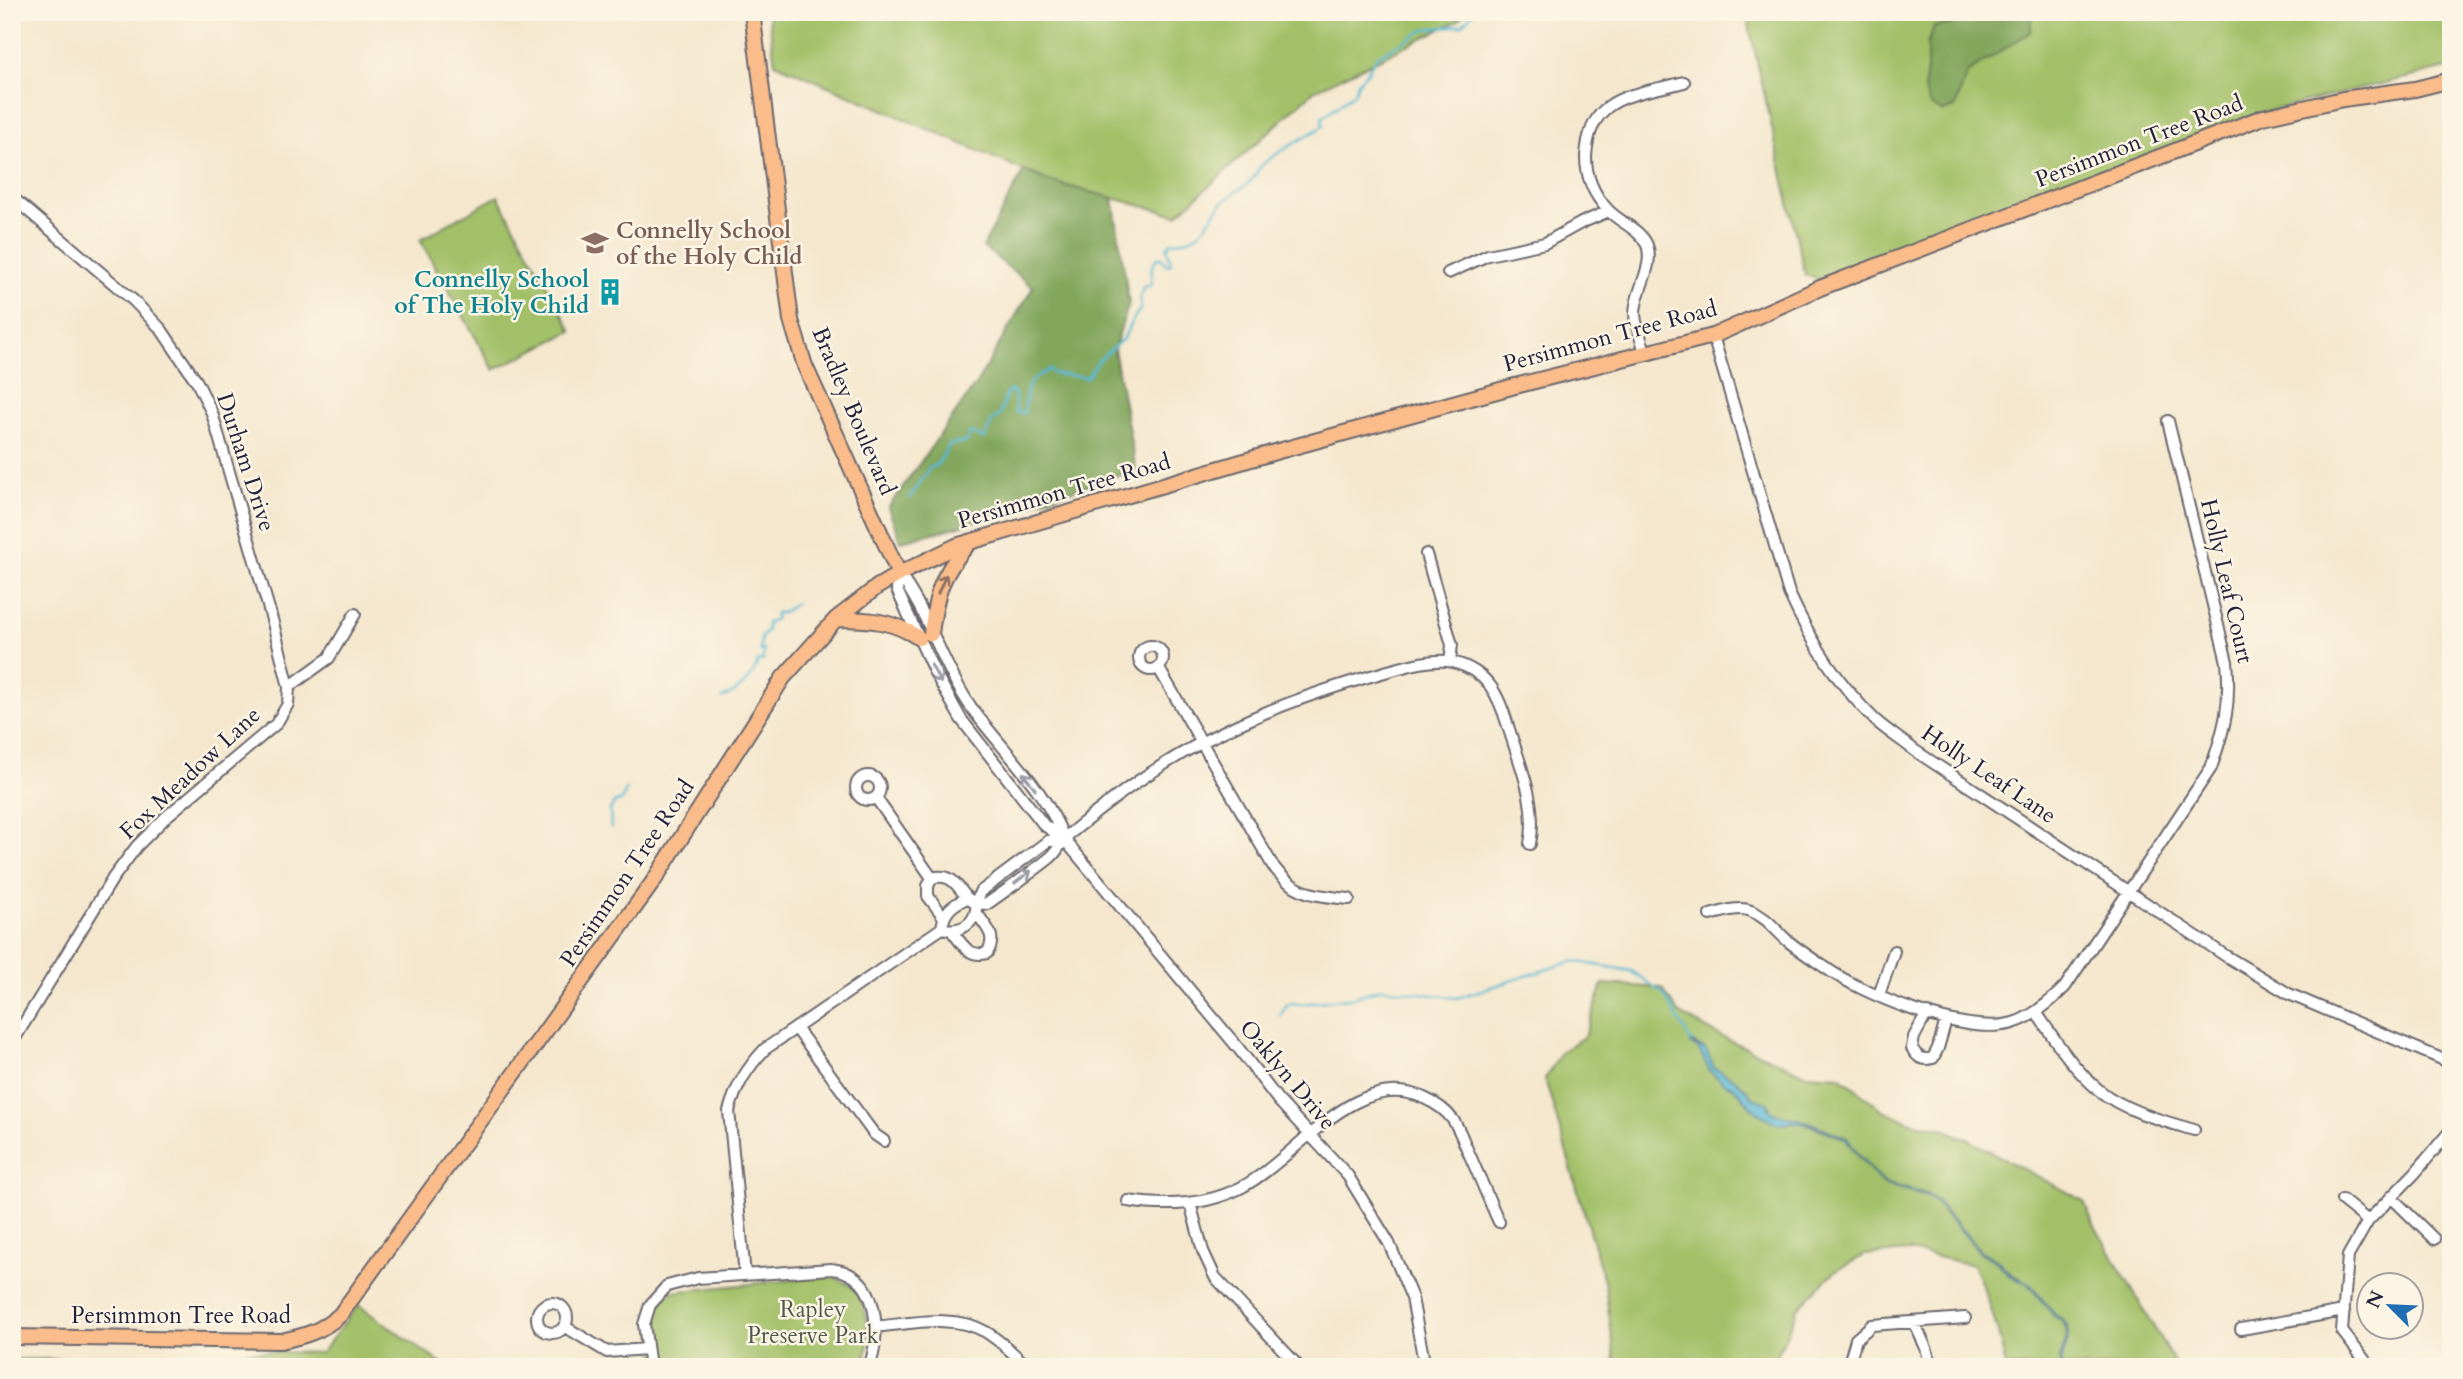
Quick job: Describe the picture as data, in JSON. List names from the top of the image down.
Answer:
{
  "streets": {
    "main road": ["Persimmon Tree Road", "Bradley Boulevard"],
    "street": [
      "Durham Drive",
      "Holly Leaf Court",
      "Fox Meadow Lane",
      "Holly Leaf Lane",
      "Oaklyn Drive"
    ]
  },
  "crossings": [
    ["Persimmon Tree Road", "Bradley Boulevard"],
    ["Persimmon Tree Road", "Holly Leaf Lane"],
    ["Persimmon Tree Road", "Oaklyn Drive"],
    ["Bradley Boulevard", "Oaklyn Drive"],
    ["Durham Drive", "Fox Meadow Lane"],
    ["Holly Leaf Court", "Holly Leaf Lane"]
  ],
  "parks": ["Rapley Preserve Park"],
  "places": {
    "school or university": ["Connelly School of the Holy Child"],
    "building": ["Connelly School of The Holy Child"]
  },
  "north": "top left"
}
